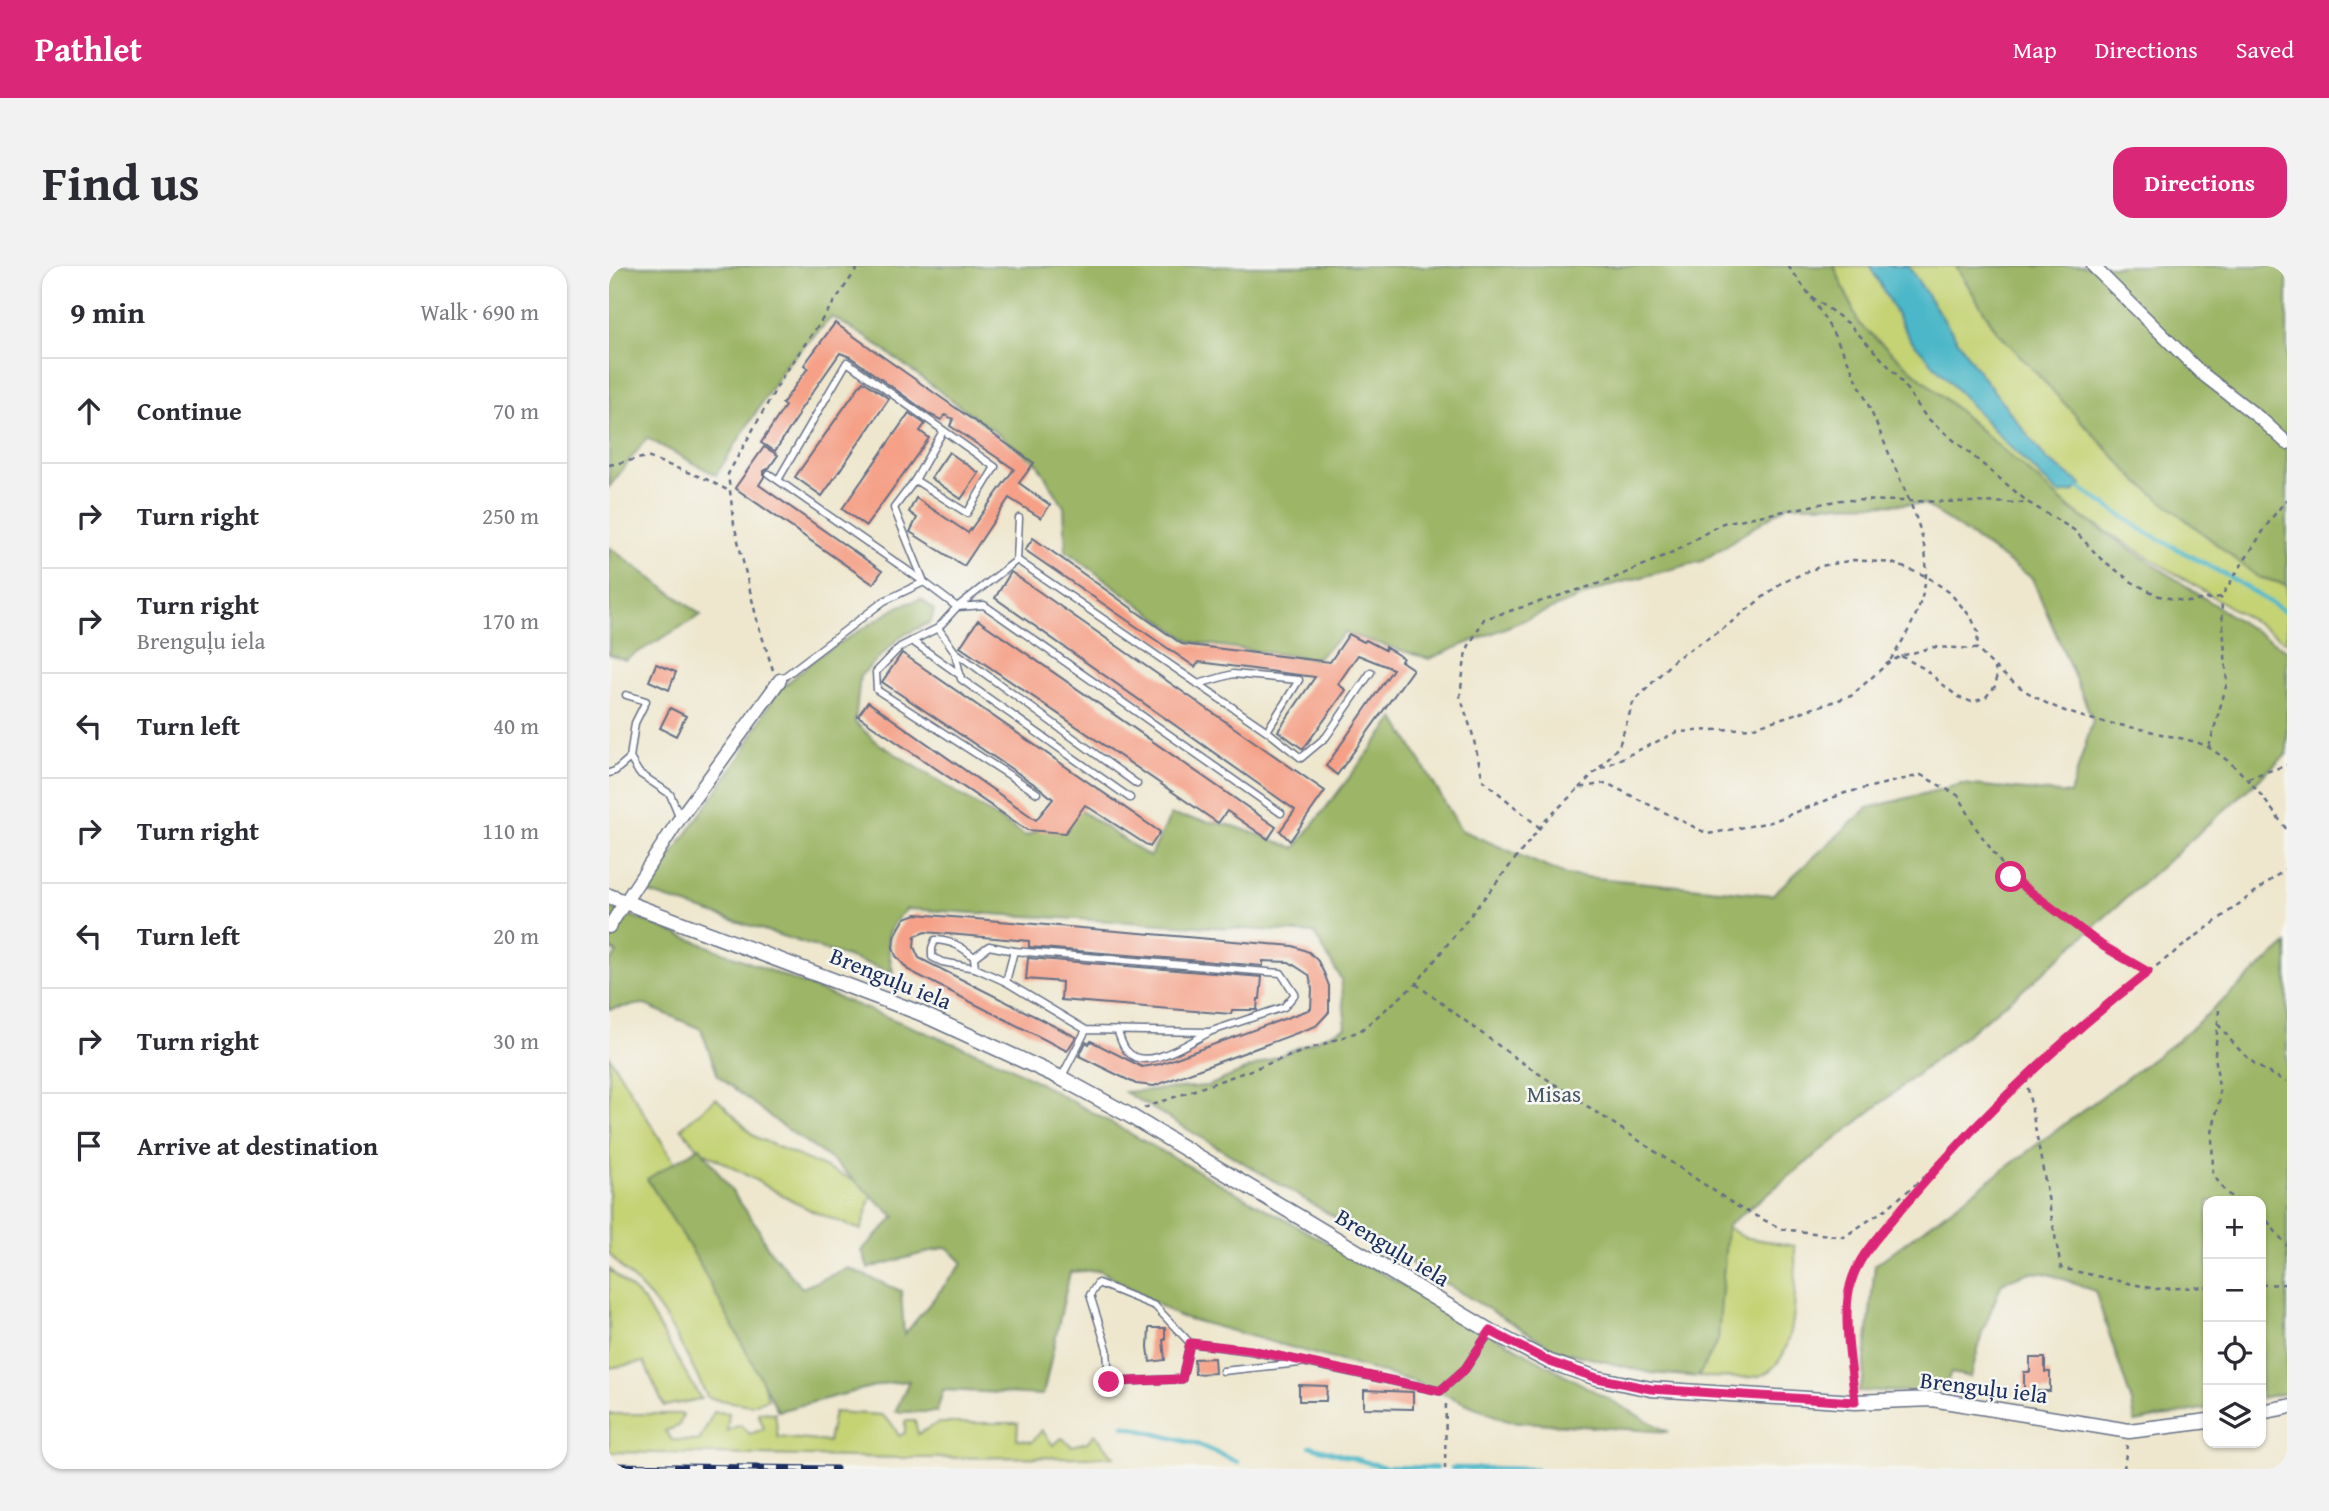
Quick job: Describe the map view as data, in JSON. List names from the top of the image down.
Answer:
{
  "streets": {
    "street": ["Brenguļu iela"]
  },
  "parks": ["Misas"],
  "page": {
    "header": "Pathlet",
    "nav": ["Map", "Directions", "Saved"],
    "title": "Find us",
    "buttons": "Directions",
    "heading": ["9 min", "Walk · 690 m"],
    "list": [
      ["Continue", "70 m"],
      ["Turn right", "250 m"],
      ["Turn right", "Brenguļu iela", "170 m"],
      ["Turn left", "40 m"],
      ["Turn right", "110 m"],
      ["Turn left", "20 m"],
      ["Turn right", "30 m"],
      "Arrive at destination"
    ],
    "map_buttons": ["+", "−"]
  }
}
